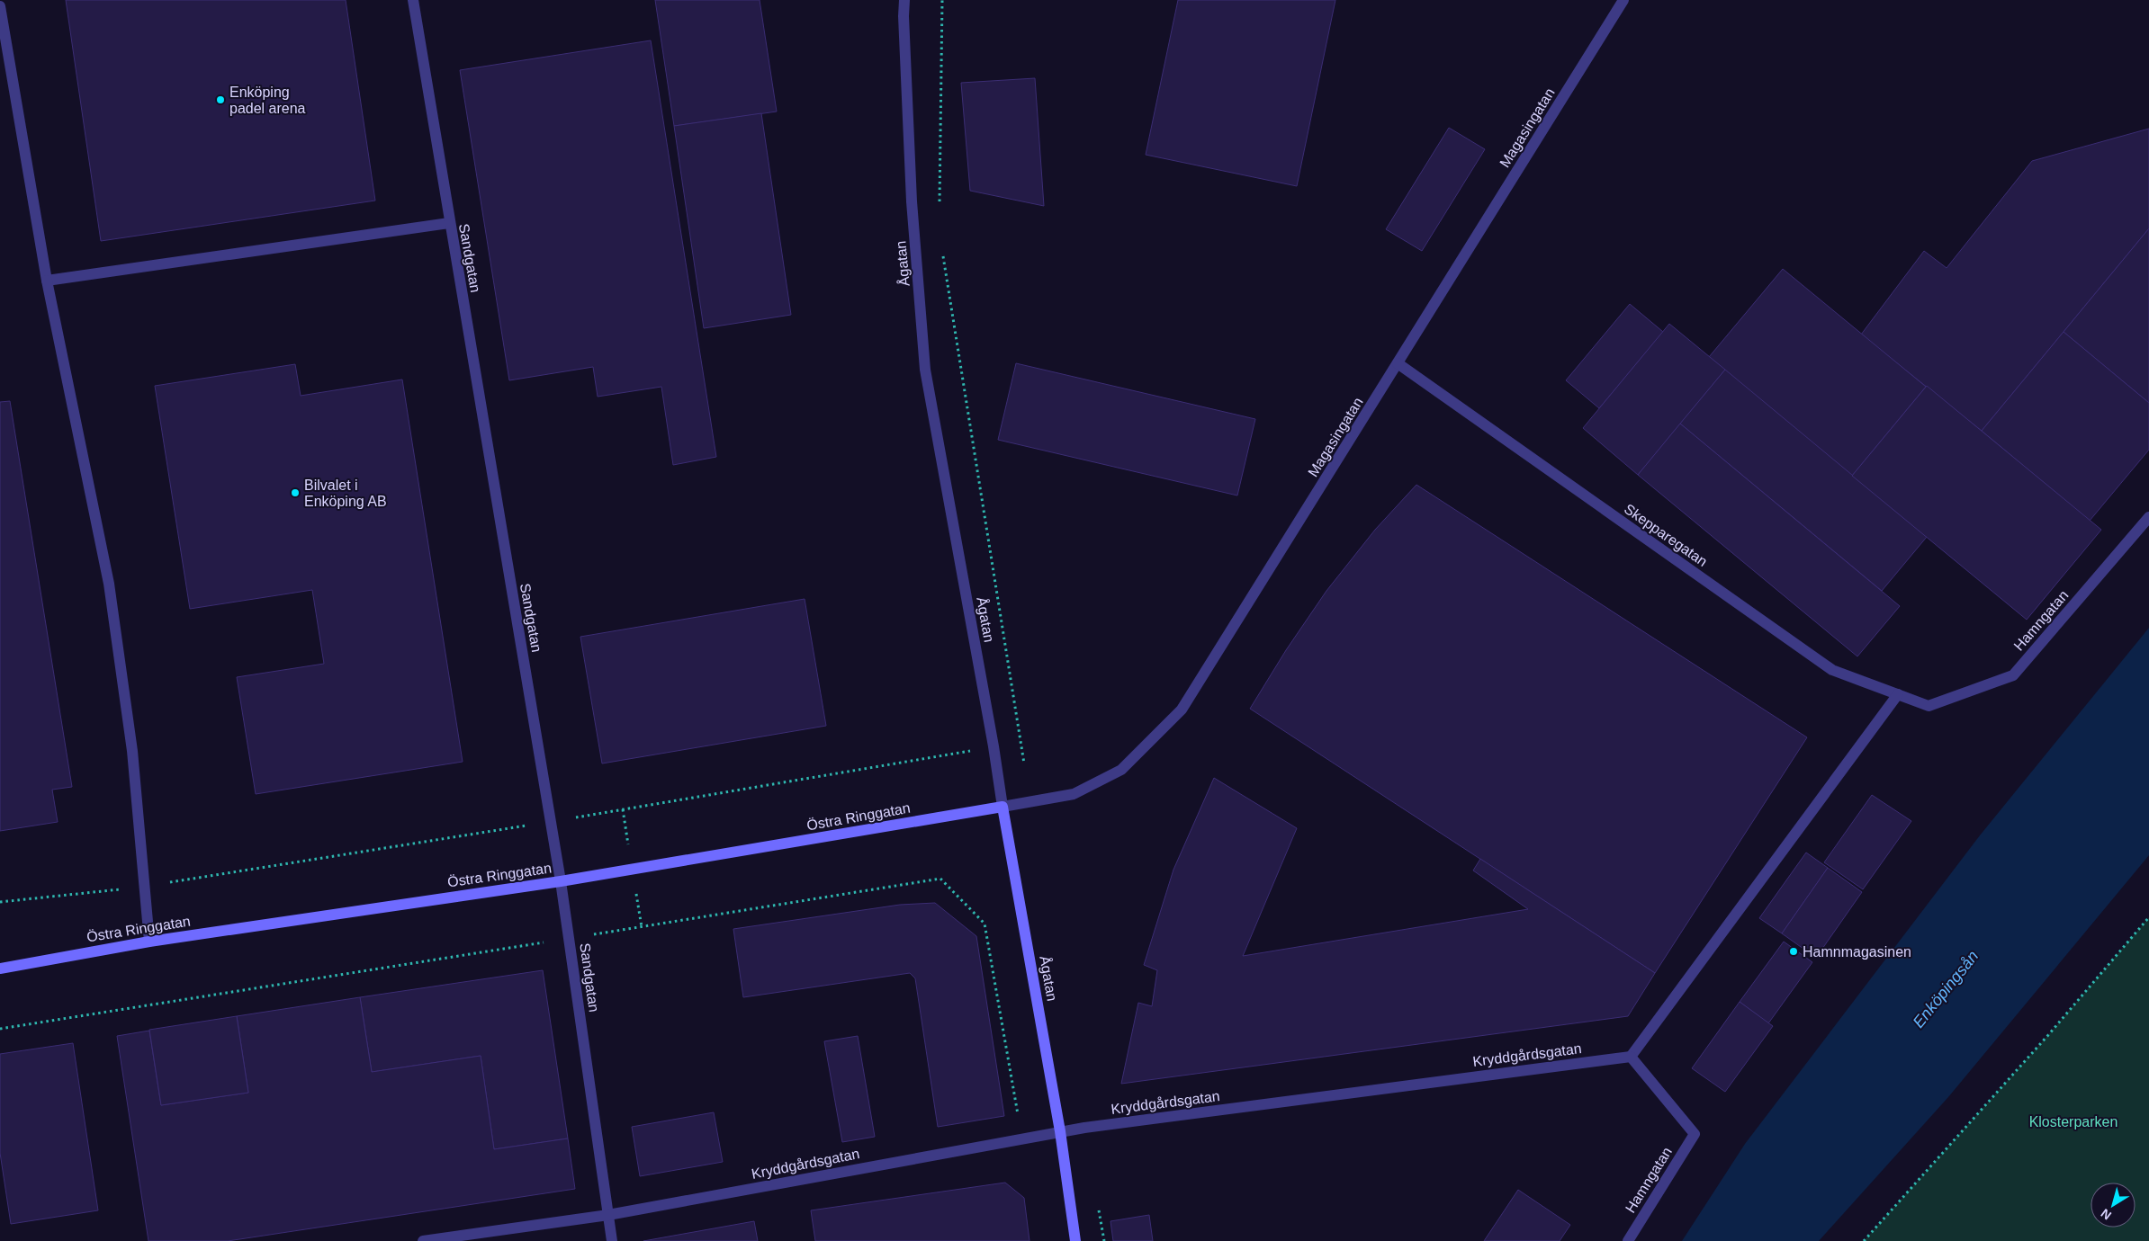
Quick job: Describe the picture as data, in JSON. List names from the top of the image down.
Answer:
{
  "streets": {
    "street": [
      "Magasingatan",
      "Sandgatan",
      "Ågatan",
      "Skepparegatan",
      "Hamngatan",
      "Östra Ringgatan",
      "Kryddgårdsgatan"
    ]
  },
  "crossings": [
    ["Magasingatan", "Ågatan"],
    ["Magasingatan", "Skepparegatan"],
    ["Magasingatan", "Östra Ringgatan"],
    ["Sandgatan", "Östra Ringgatan"],
    ["Sandgatan", "Kryddgårdsgatan"],
    ["Ågatan", "Östra Ringgatan"],
    ["Ågatan", "Kryddgårdsgatan"],
    ["Skepparegatan", "Hamngatan"],
    ["Hamngatan", "Kryddgårdsgatan"]
  ],
  "water": ["Enköpingsån"],
  "parks": ["Klosterparken"],
  "places": ["Enköping padel arena", "Bilvalet i Enköping AB", "Hamnmagasinen"],
  "north": "bottom left"
}
